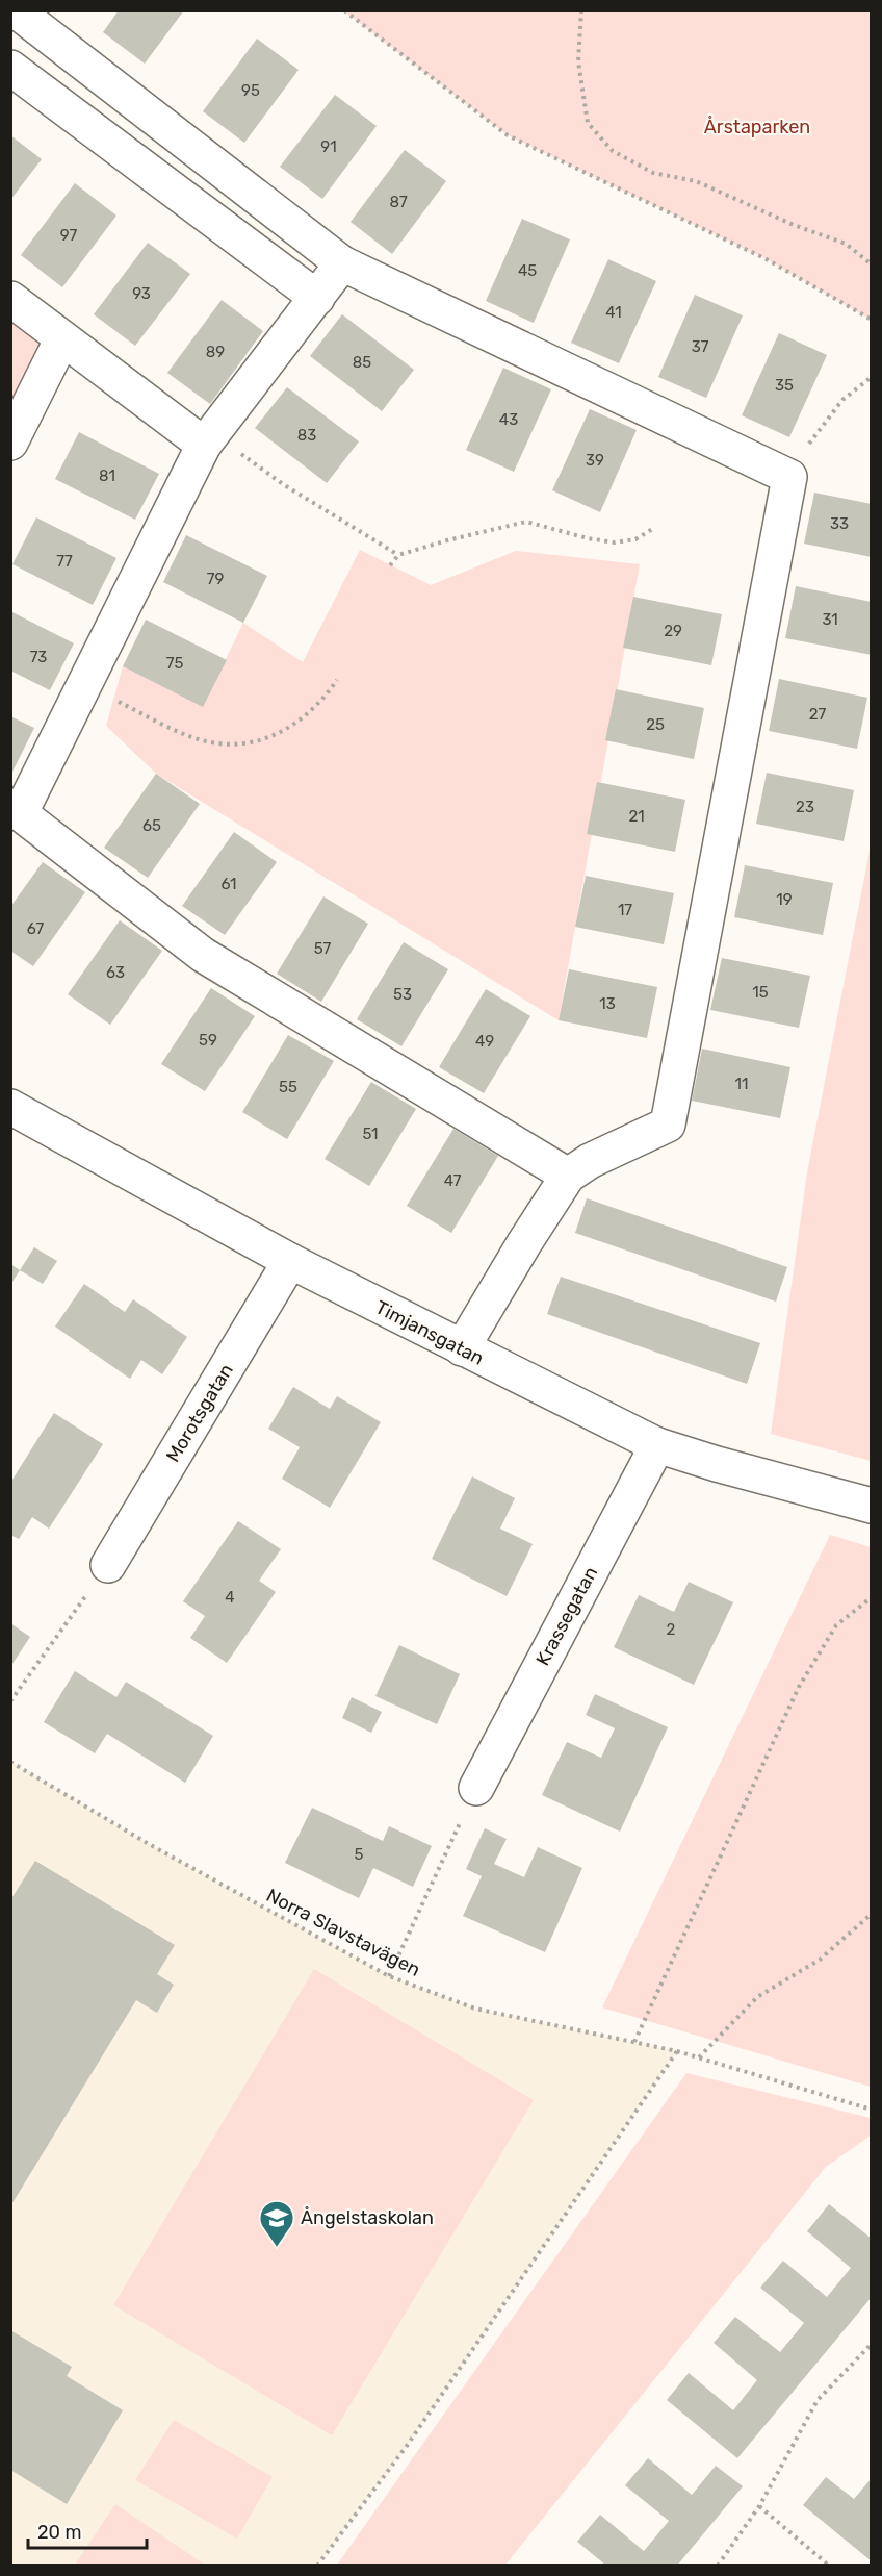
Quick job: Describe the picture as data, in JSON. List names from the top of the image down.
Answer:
{
  "streets": {
    "street": ["Timjansgatan", "Morotsgatan", "Krassegatan"],
    "path": ["Norra Slavstavägen"]
  },
  "crossings": [
    ["Timjansgatan", "Morotsgatan"],
    ["Timjansgatan", "Krassegatan"]
  ],
  "parks": ["Årstaparken"],
  "places": {
    "school or university": ["Ångelstaskolan"]
  },
  "house_numbers": [
    "95",
    "91",
    "87",
    "97",
    "45",
    "93",
    "41",
    "37",
    "89",
    "85",
    "35",
    "43",
    "83",
    "39",
    "81",
    "33",
    "77",
    "79",
    "31",
    "29",
    "73",
    "75",
    "27",
    "25",
    "23",
    "21",
    "65",
    "61",
    "19",
    "17",
    "67",
    "57",
    "63",
    "15",
    "53",
    "13",
    "59",
    "49",
    "11",
    "55",
    "51",
    "47",
    "4",
    "2",
    "5"
  ],
  "scale_bar": "20 m"
}
